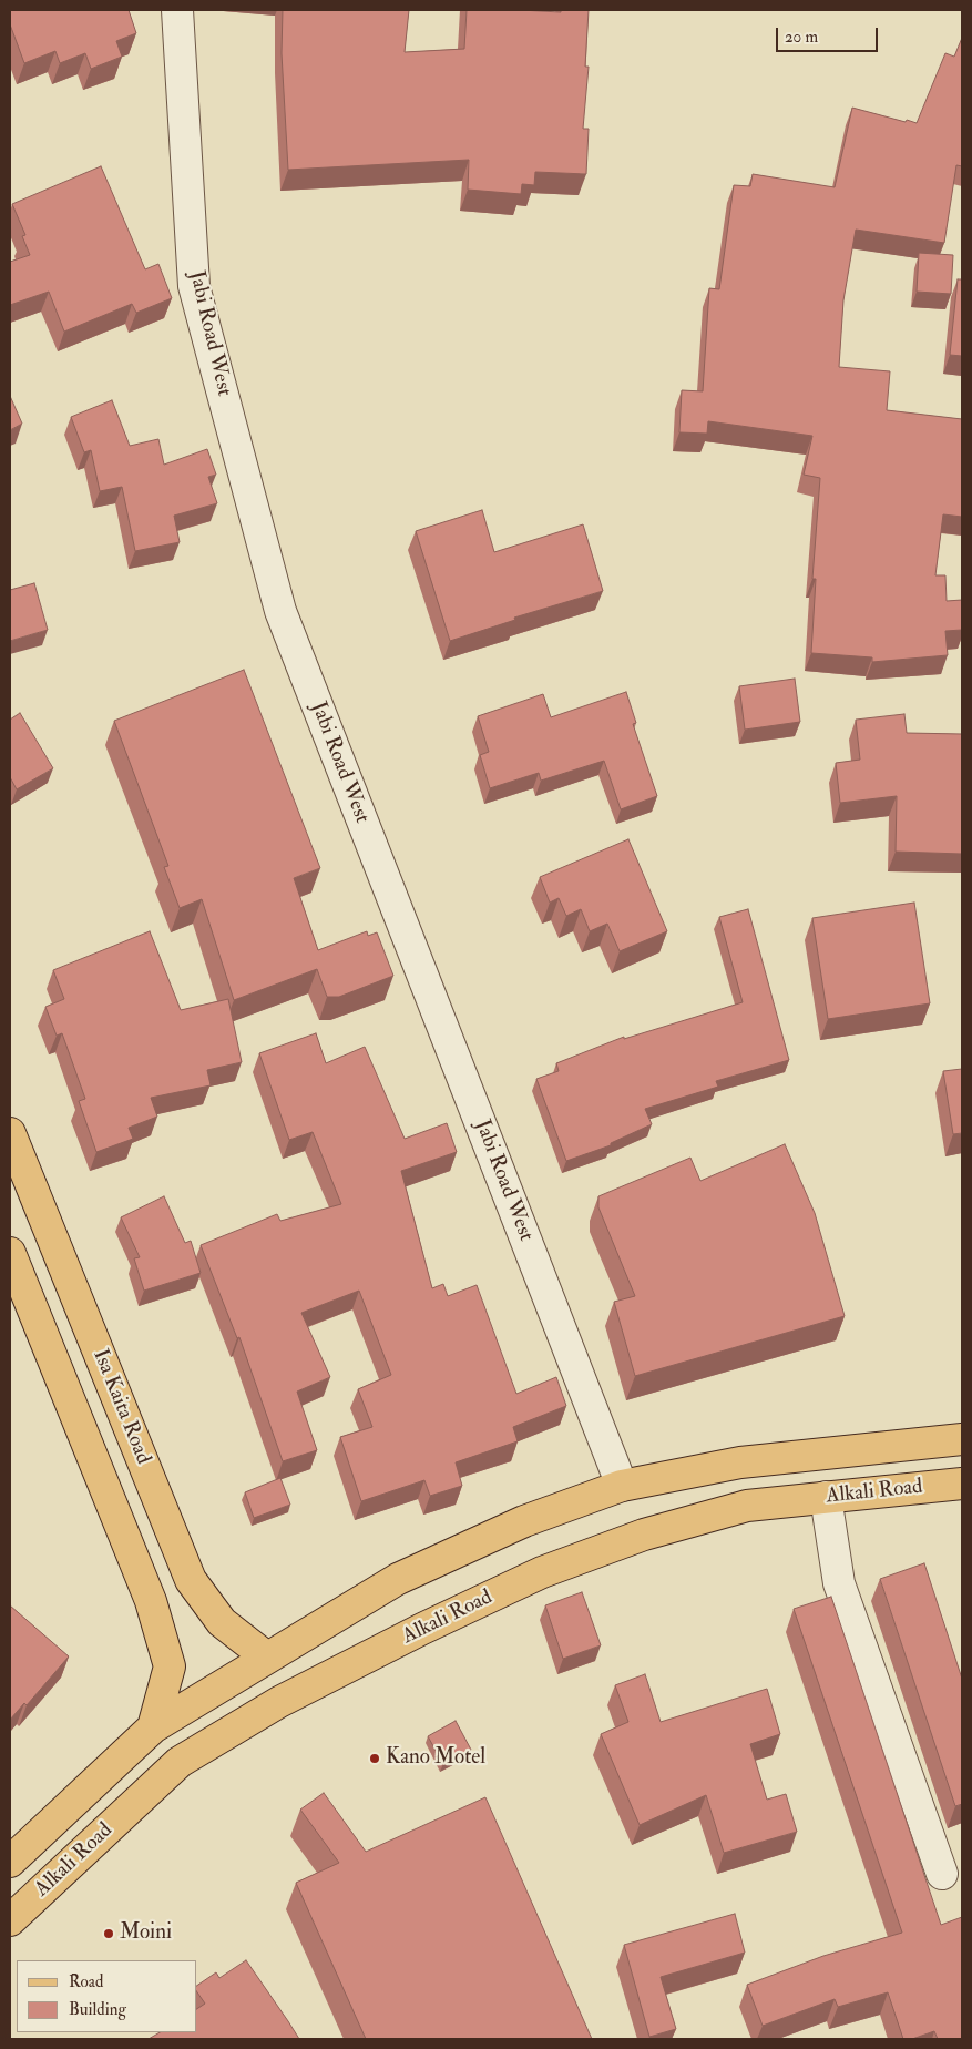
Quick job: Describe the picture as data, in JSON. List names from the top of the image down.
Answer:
{
  "streets": {
    "main road": ["Isa Kaita Road", "Alkali Road"],
    "street": ["Jabi Road West"]
  },
  "crossings": [
    ["Jabi Road West", "Alkali Road"],
    ["Isa Kaita Road", "Alkali Road"]
  ],
  "places": ["Kano Motel", "Moini"],
  "legend": ["Road", "Building"],
  "scale_bar": "20 m"
}
